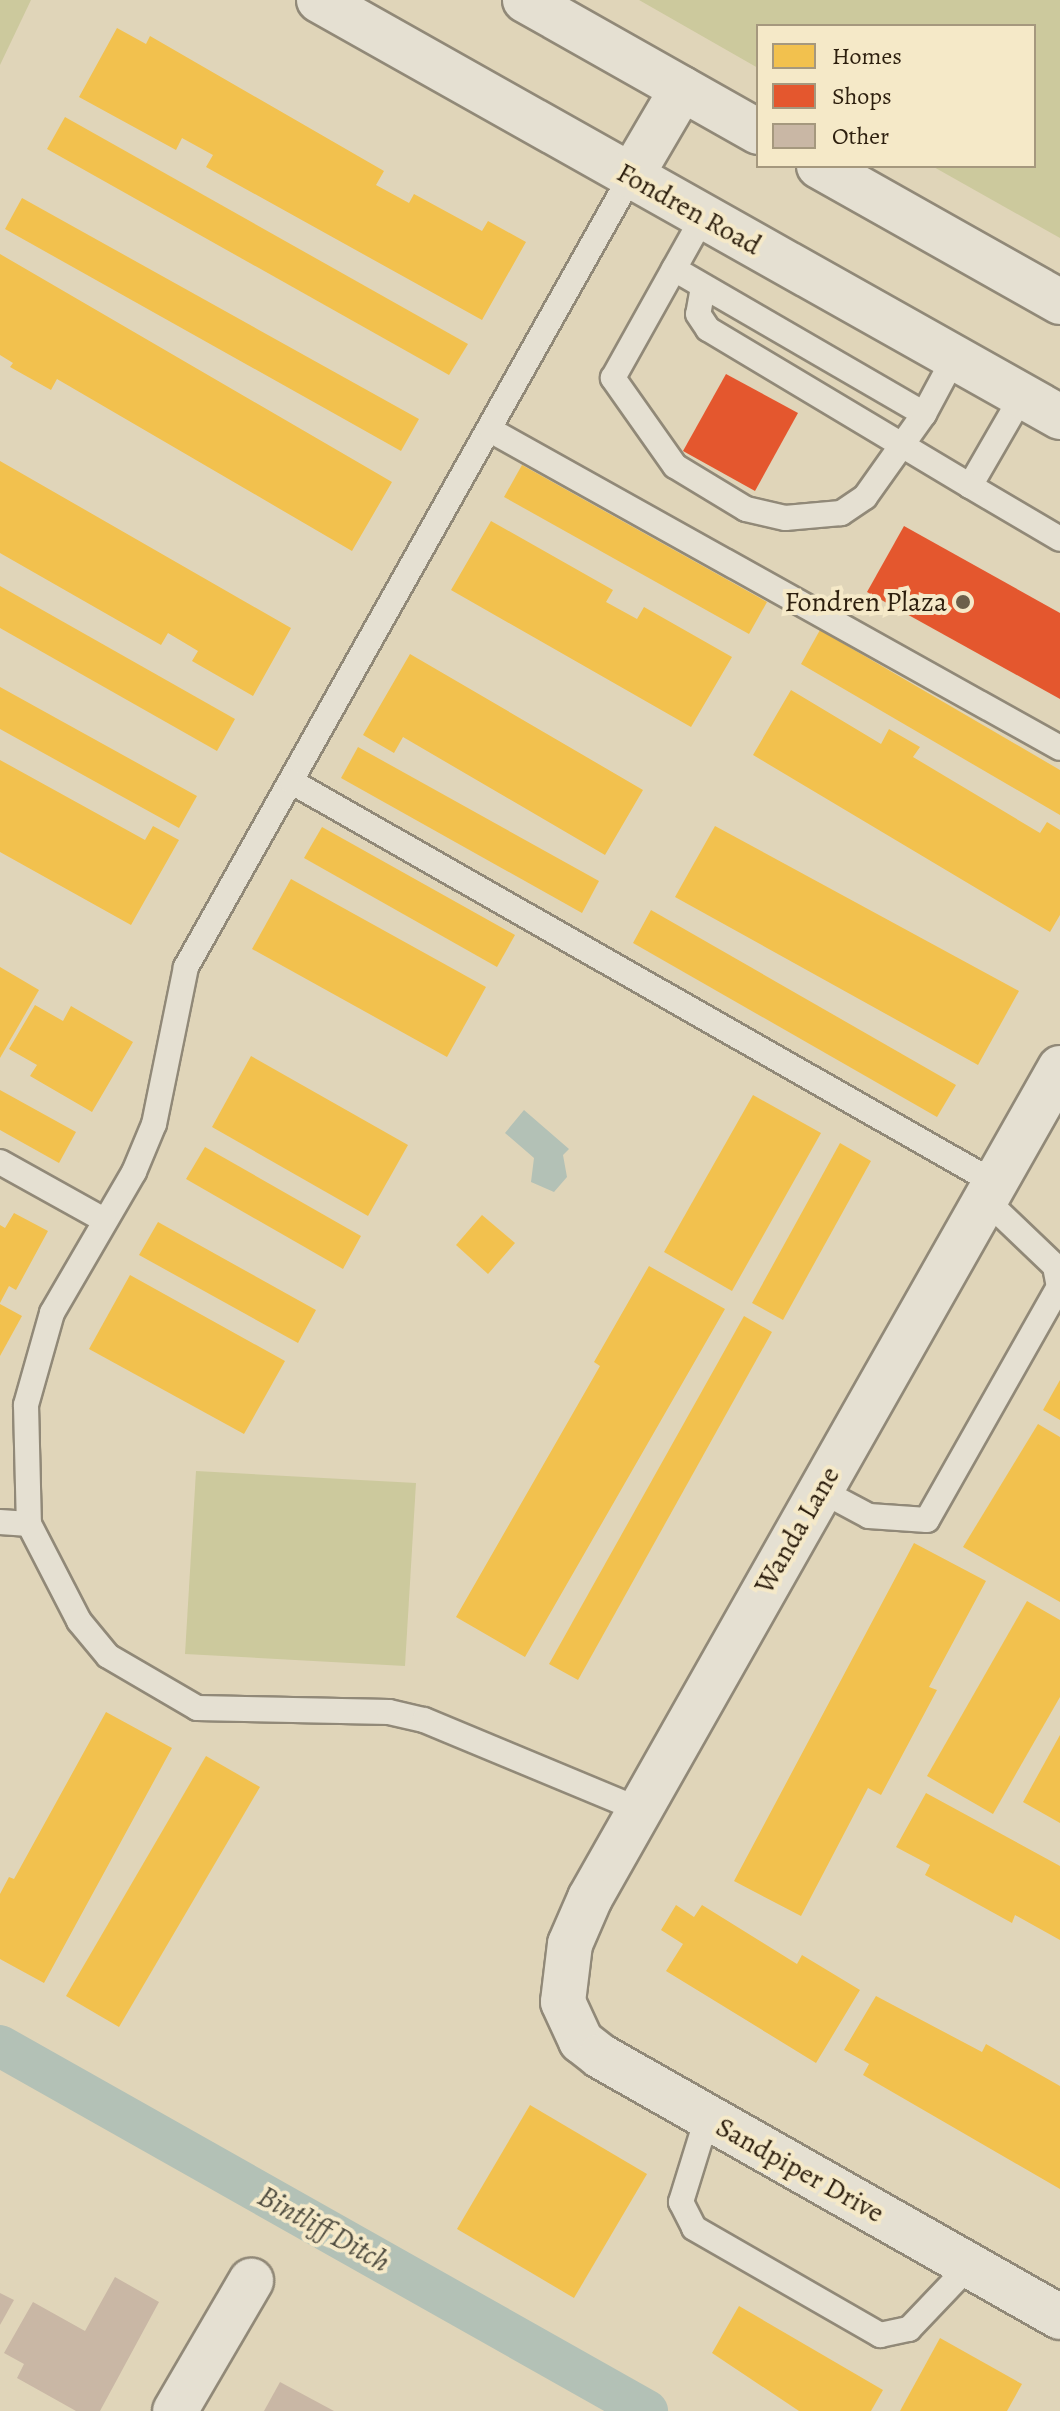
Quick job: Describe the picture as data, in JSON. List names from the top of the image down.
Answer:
{
  "streets": {
    "street": ["Fondren Road", "Wanda Lane", "Sandpiper Drive"]
  },
  "crossings": [
    ["Wanda Lane", "Sandpiper Drive"]
  ],
  "water": ["Bintliff Ditch"],
  "places": ["Fondren Plaza"],
  "legend": ["Homes", "Shops", "Other"]
}
